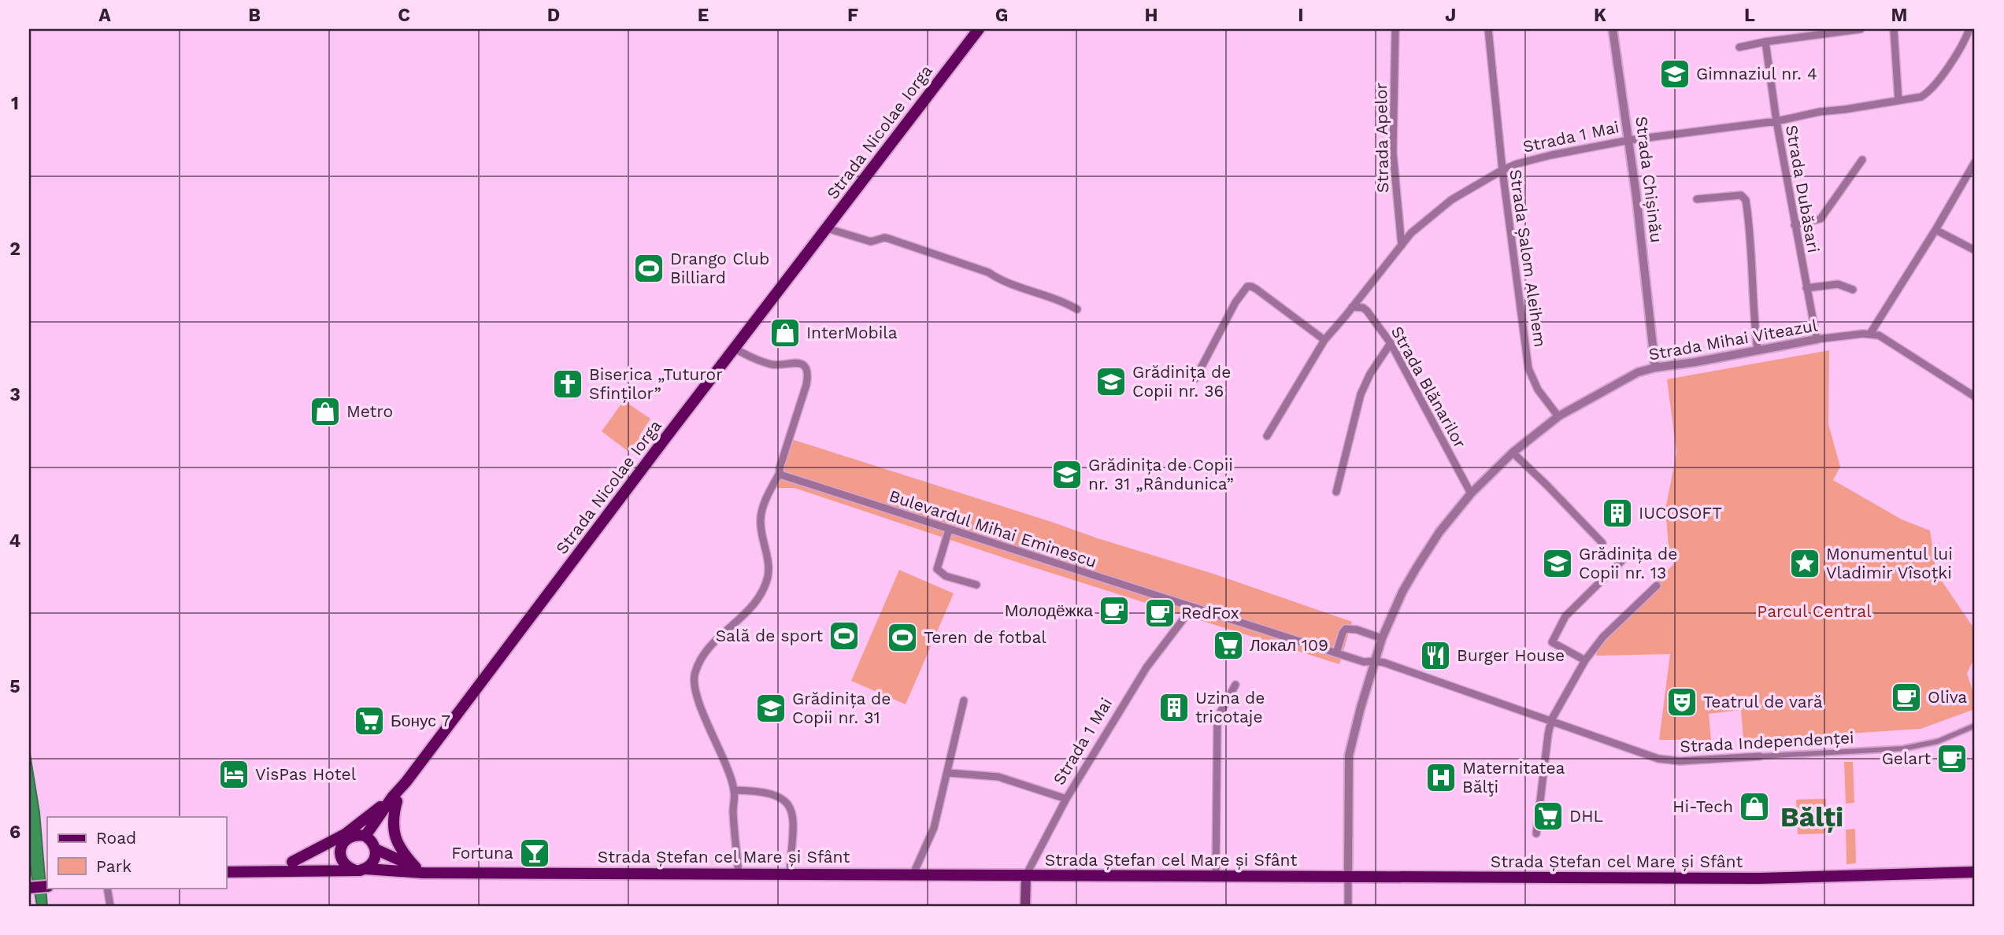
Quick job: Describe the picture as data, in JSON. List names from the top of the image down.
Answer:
{
  "streets": {
    "main road": ["Strada Nicolae Iorga", "Strada 1 Mai", "Strada Ștefan cel Mare și Sfânt"],
    "street": [
      "Strada Apelor",
      "Strada Chișinău",
      "Strada Dubăsari",
      "Strada Șalom Aleihem",
      "Strada Mihai Viteazul",
      "Strada Blănarilor",
      "Bulevardul Mihai Eminescu",
      "Strada Independenței"
    ]
  },
  "crossings": [
    ["Strada Nicolae Iorga", "Strada Ștefan cel Mare și Sfânt"],
    ["Strada 1 Mai", "Strada Apelor"],
    ["Strada 1 Mai", "Strada Chișinău"],
    ["Strada 1 Mai", "Strada Dubăsari"],
    ["Strada 1 Mai", "Strada Șalom Aleihem"],
    ["Strada 1 Mai", "Strada Blănarilor"],
    ["Strada 1 Mai", "Bulevardul Mihai Eminescu"],
    ["Strada 1 Mai", "Strada Ștefan cel Mare și Sfânt"],
    ["Strada Chișinău", "Strada Mihai Viteazul"],
    ["Strada Dubăsari", "Strada Mihai Viteazul"],
    ["Strada Șalom Aleihem", "Strada Mihai Viteazul"],
    ["Strada Mihai Viteazul", "Strada Blănarilor"],
    ["Strada Mihai Viteazul", "Bulevardul Mihai Eminescu"],
    ["Strada Mihai Viteazul", "Strada Independenței"],
    ["Strada Mihai Viteazul", "Strada Ștefan cel Mare și Sfânt"],
    ["Bulevardul Mihai Eminescu", "Strada Independenței"]
  ],
  "districts": ["Bălți"],
  "parks": ["Parcul Central"],
  "places": {
    "school or university": [
      "Gimnaziul nr. 4",
      "Grădinița de Copii nr. 36",
      "Grădinița de Copii nr. 31 „Rândunica”",
      "Grădinița de Copii nr. 13",
      "Grădinița de Copii nr. 31"
    ],
    "sports": ["Drango Club Billiard", "Sală de sport", "Teren de fotbal"],
    "shop": ["InterMobila", "Metro", "Hi-Tech"],
    "church": ["Biserica „Tuturor Sfinților”"],
    "building": ["IUCOSOFT", "Uzina de tricotaje"],
    "place": ["Monumentul lui Vladimir Vîsoțki"],
    "cafe": [
      "Молодёжка",
      "RedFox",
      "Oliva",
      "Gelart"
    ],
    "supermarket": ["Локал 109", "Бонус 7", "DHL"],
    "restaurant": ["Burger House"],
    "theatre": ["Teatrul de vară"],
    "hotel": ["VisPas Hotel"],
    "hospital": ["Maternitatea Bălţi"],
    "bar": ["Fortuna"]
  },
  "legend": ["Road", "Park"],
  "grid": {
    "columns": [
      "A",
      "B",
      "C",
      "D",
      "E",
      "F",
      "G",
      "H",
      "I",
      "J",
      "K",
      "L",
      "M"
    ],
    "rows": [
      "1",
      "2",
      "3",
      "4",
      "5",
      "6"
    ]
  }
}
